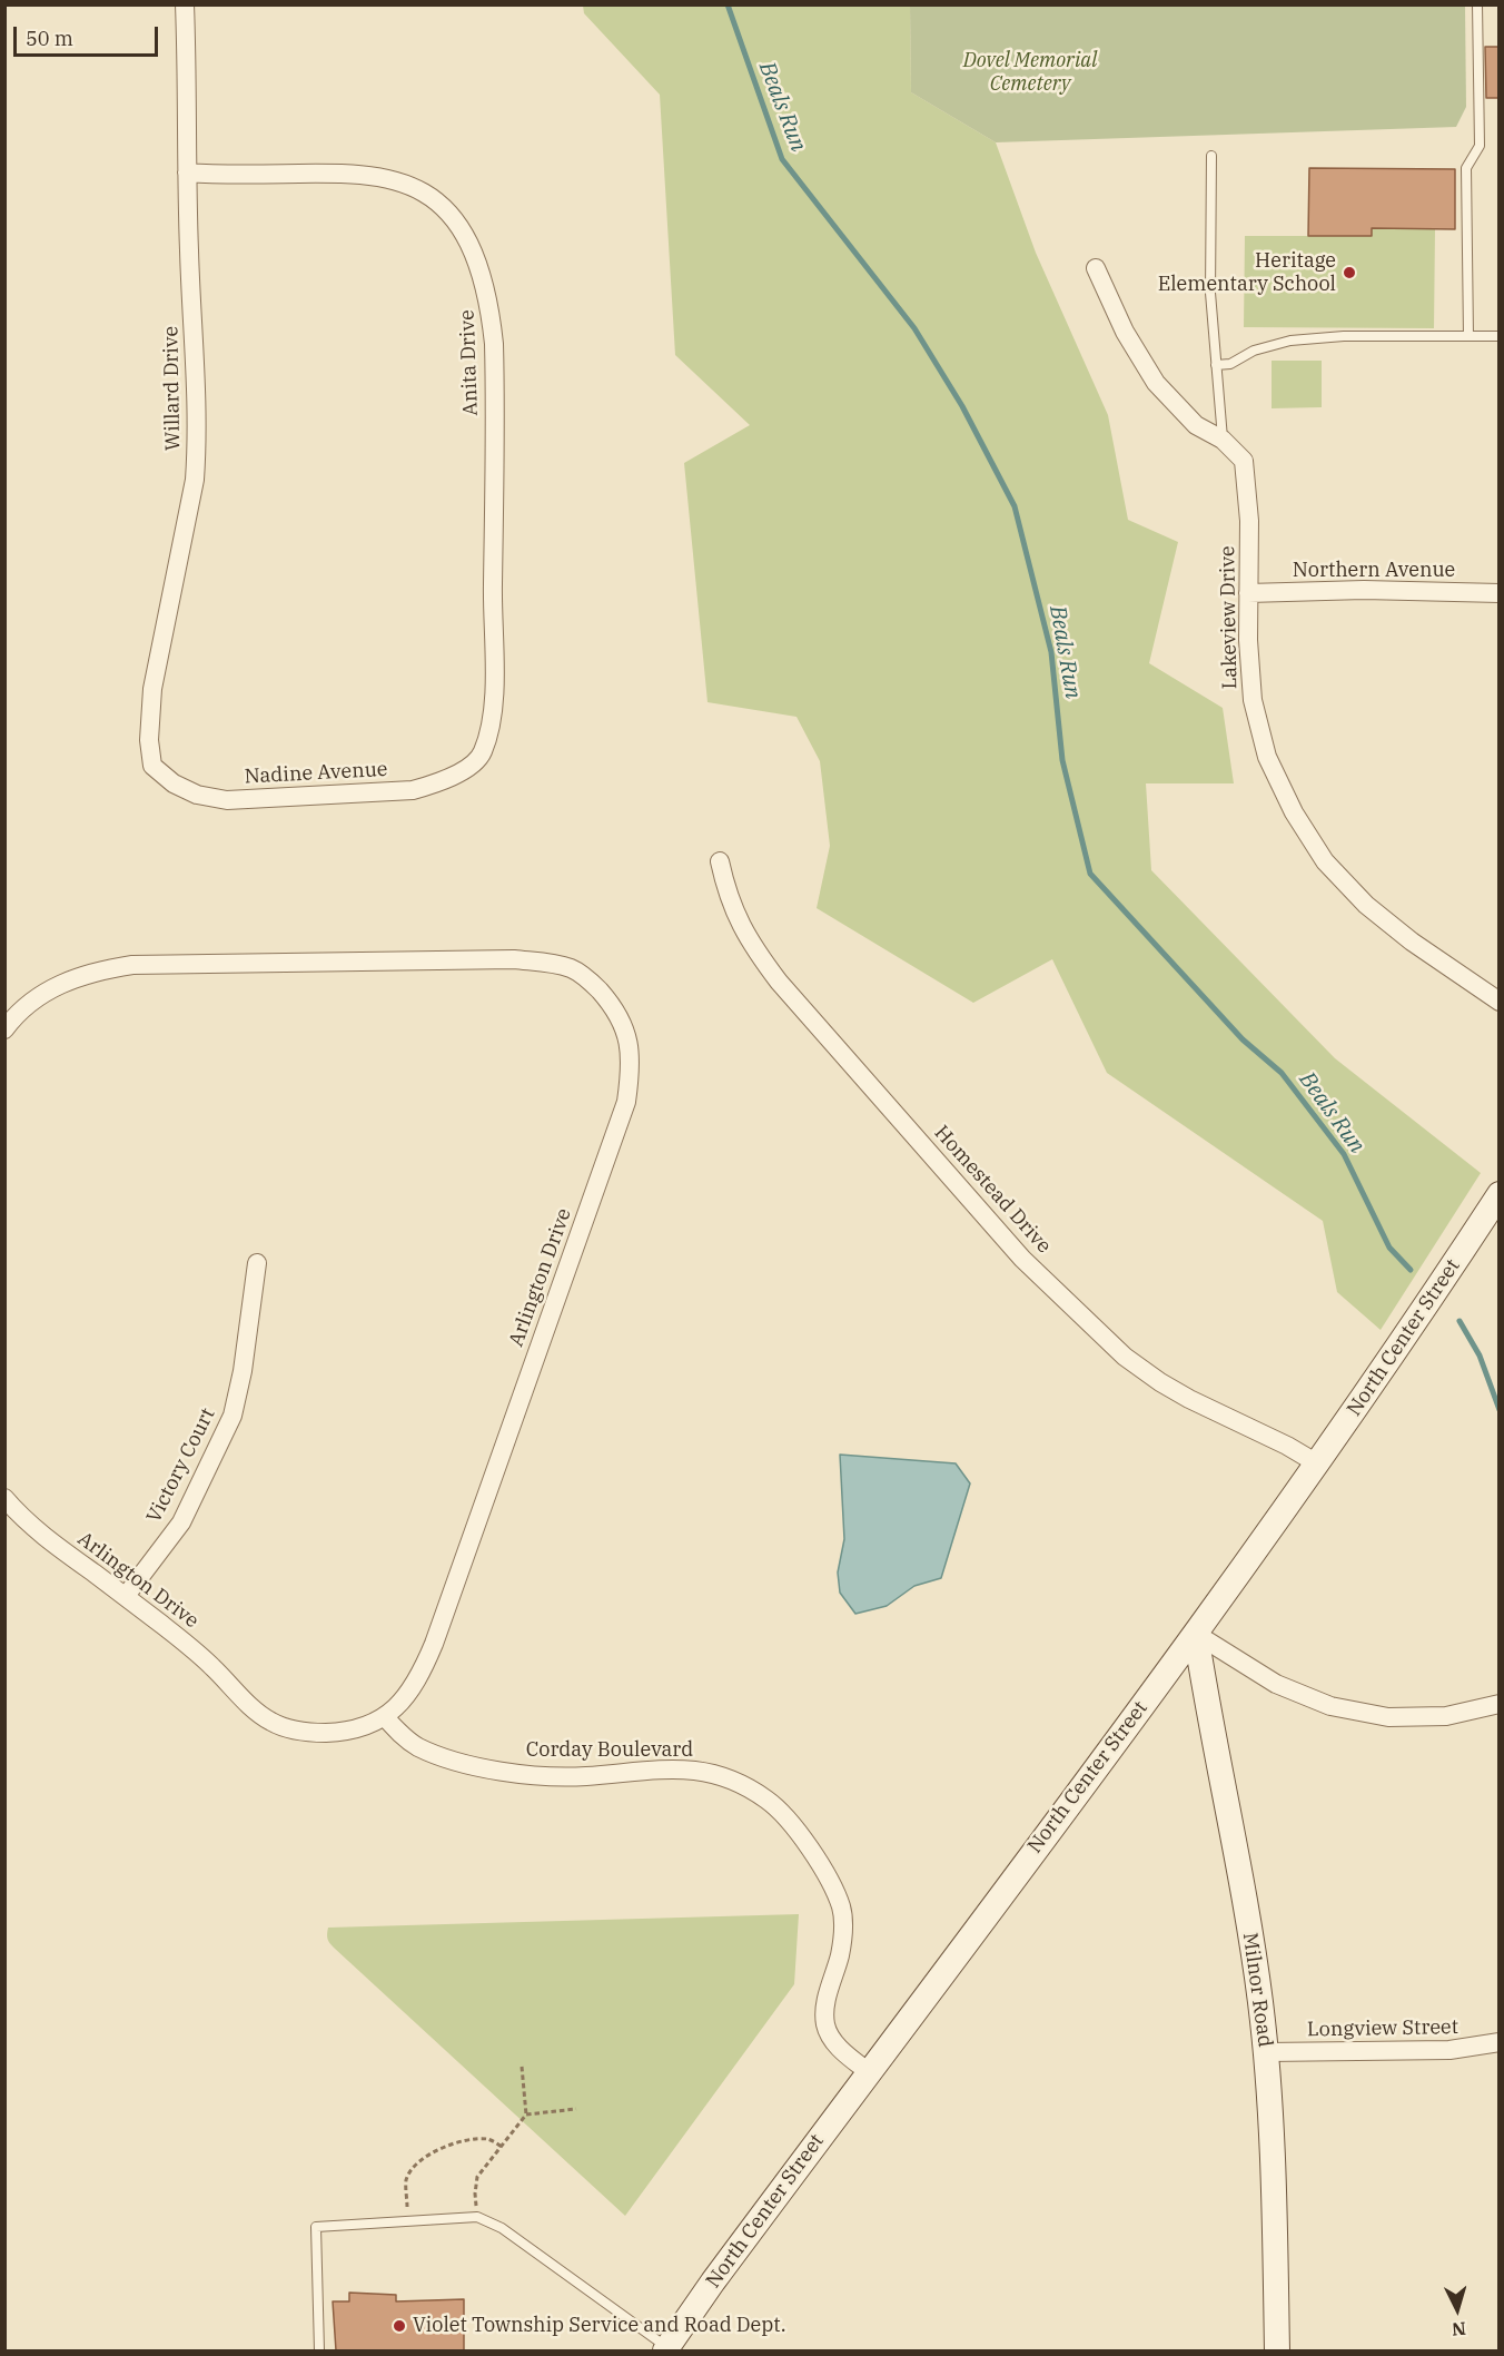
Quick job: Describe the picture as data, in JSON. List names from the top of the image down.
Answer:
{
  "streets": {
    "main road": ["North Center Street", "Milnor Road"],
    "street": [
      "Anita Drive",
      "Willard Drive",
      "Northern Avenue",
      "Lakeview Drive",
      "Nadine Avenue",
      "Homestead Drive",
      "Arlington Drive",
      "Victory Court",
      "Corday Boulevard",
      "Longview Street"
    ]
  },
  "crossings": [
    ["Anita Drive", "Willard Drive"],
    ["Anita Drive", "Nadine Avenue"],
    ["Willard Drive", "Nadine Avenue"],
    ["Northern Avenue", "Lakeview Drive"],
    ["Homestead Drive", "North Center Street"],
    ["Arlington Drive", "Victory Court"],
    ["Arlington Drive", "Corday Boulevard"],
    ["North Center Street", "Corday Boulevard"],
    ["North Center Street", "Milnor Road"],
    ["Milnor Road", "Longview Street"]
  ],
  "water": ["Beals Run"],
  "parks": ["Dovel Memorial Cemetery"],
  "places": ["Heritage Elementary School", "Violet Township Service and Road Dept."],
  "scale_bar": "50 m",
  "north": "bottom"
}
